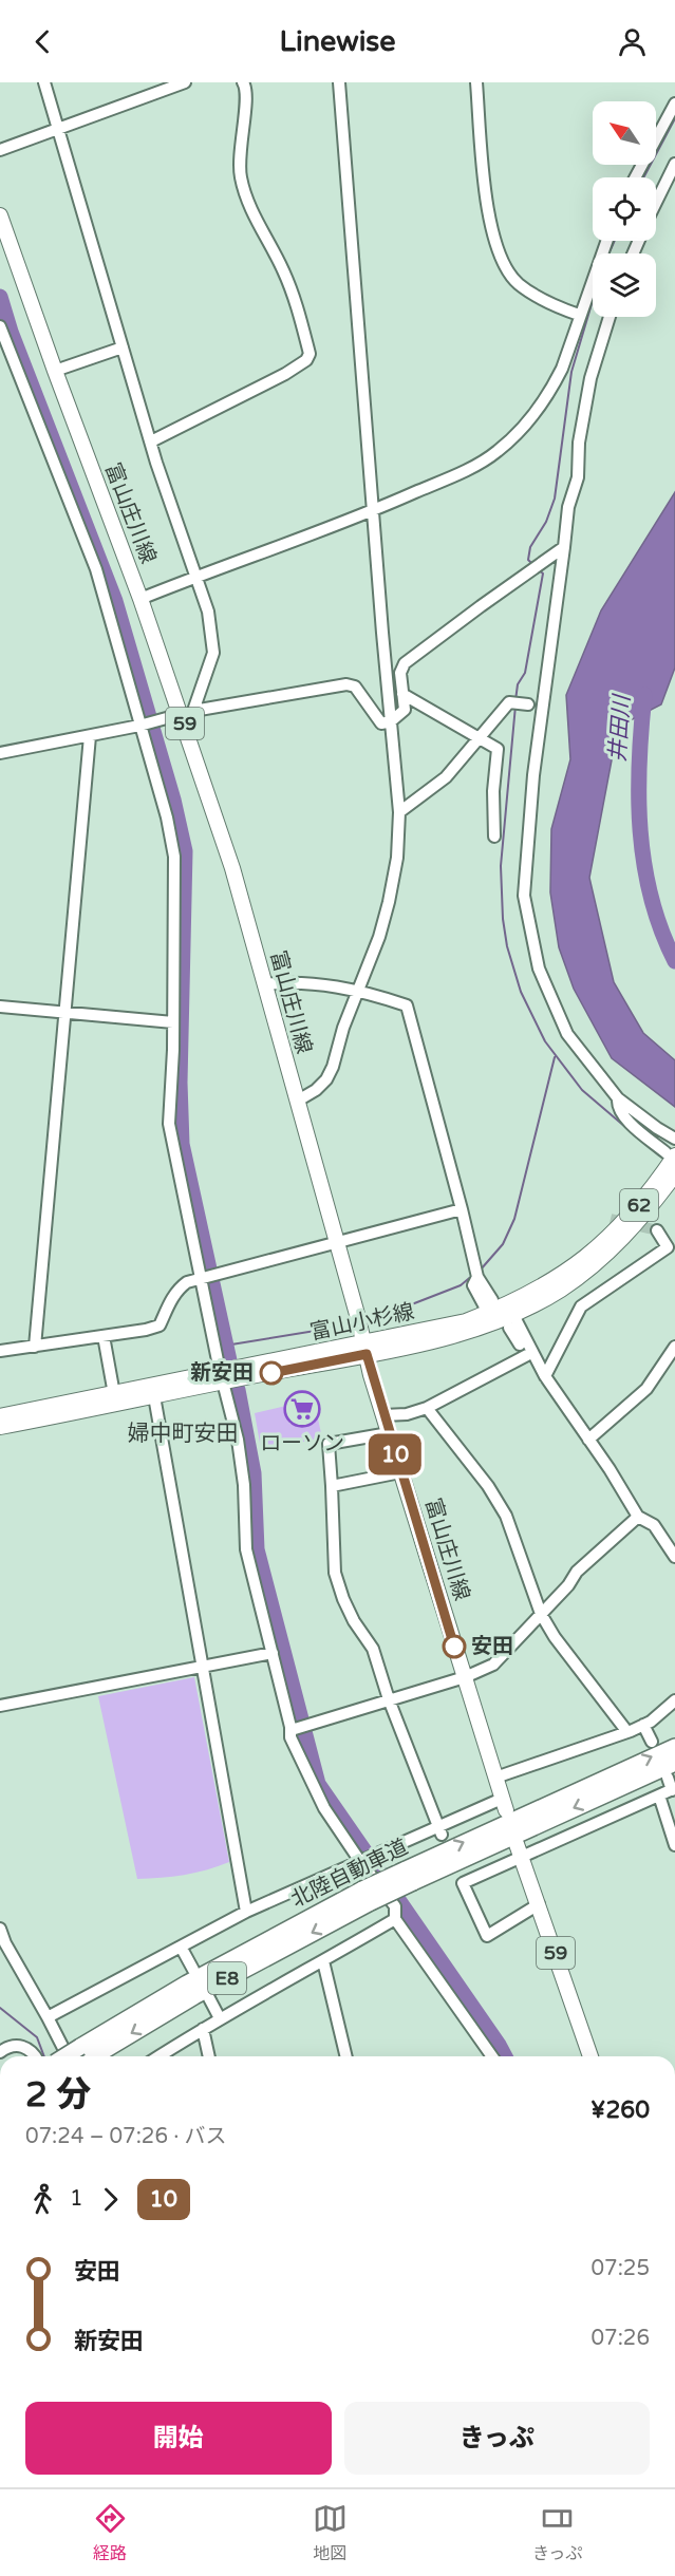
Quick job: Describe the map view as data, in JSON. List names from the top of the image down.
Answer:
{
  "streets": {
    "highway": ["北陸自動車道", "E8"],
    "main road": [
      "富山庄川線",
      "59",
      "62",
      "富山小杉線"
    ]
  },
  "crossings": [
    ["富山庄川線", "富山小杉線"]
  ],
  "districts": ["婦中町安田"],
  "water": ["井田川"],
  "places": {
    "other": ["新安田", "安田"],
    "supermarket": ["ローソン"]
  },
  "lines": ["bus line 10"],
  "north": "top left",
  "page": {
    "header": "Linewise",
    "on_map": "10",
    "heading": ["2 分", "07:24 – 07:26 · バス", "¥260"],
    "legs": ["1", "10"],
    "list": [
      {
        "name": "安田",
        "value": "07:25"
      },
      {
        "name": "新安田",
        "value": "07:26"
      }
    ],
    "buttons": ["開始", "きっぷ"],
    "tabs": ["経路", "地図", "きっぷ"]
  }
}
